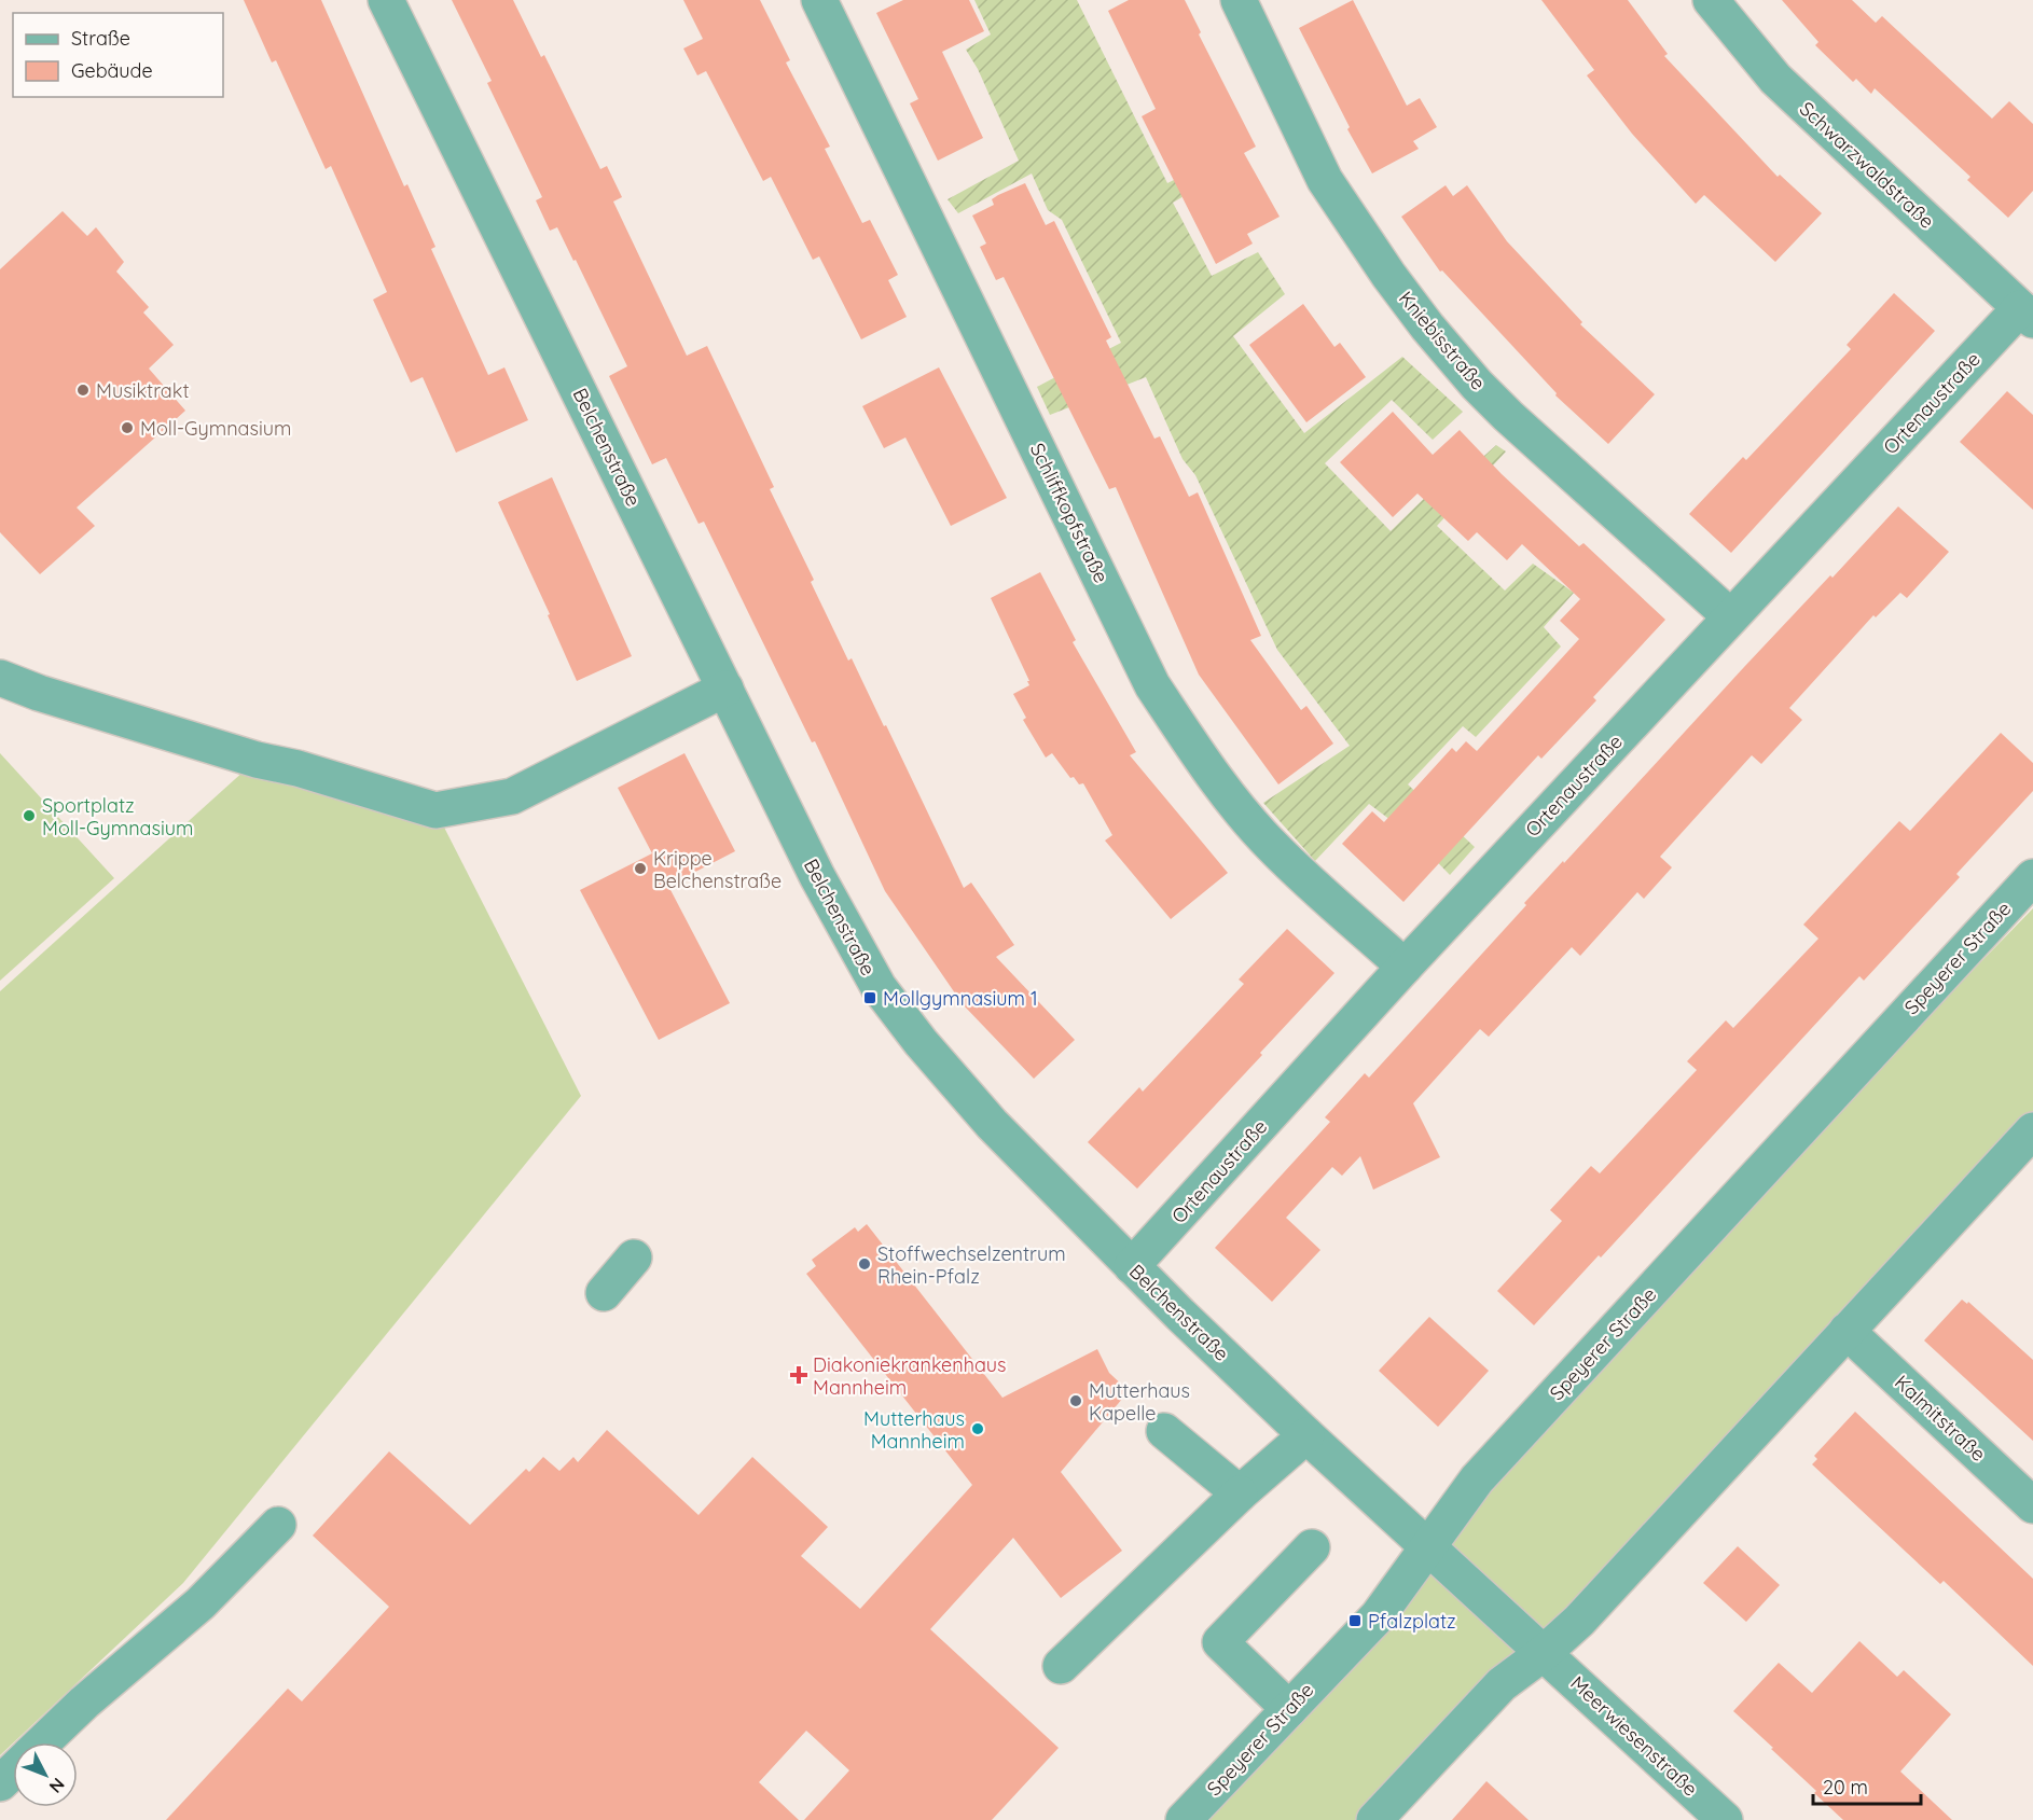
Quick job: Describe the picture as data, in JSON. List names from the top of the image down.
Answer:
{
  "streets": {
    "street": [
      "Schwarzwaldstraße",
      "Kniebisstraße",
      "Ortenaustraße",
      "Belchenstraße",
      "Schliffkopfstraße",
      "Speyerer Straße",
      "Kalmitstraße",
      "Meerwiesenstraße"
    ]
  },
  "crossings": [
    ["Schwarzwaldstraße", "Ortenaustraße"],
    ["Kniebisstraße", "Ortenaustraße"],
    ["Ortenaustraße", "Belchenstraße"],
    ["Ortenaustraße", "Schliffkopfstraße"],
    ["Belchenstraße", "Speyerer Straße"],
    ["Belchenstraße", "Meerwiesenstraße"]
  ],
  "places": {
    "other": [
      "Musiktrakt",
      "Moll-Gymnasium",
      "Sportplatz Moll-Gymnasium",
      "Krippe Belchenstraße",
      "Stoffwechselzentrum Rhein-Pfalz",
      "Mutterhaus Kapelle",
      "Mutterhaus Mannheim"
    ],
    "transit": ["Mollgymnasium 1", "Pfalzplatz"],
    "health": ["Diakoniekrankenhaus Mannheim"]
  },
  "legend": ["Straße", "Gebäude"],
  "scale_bar": "20 m",
  "north": "bottom right"
}
